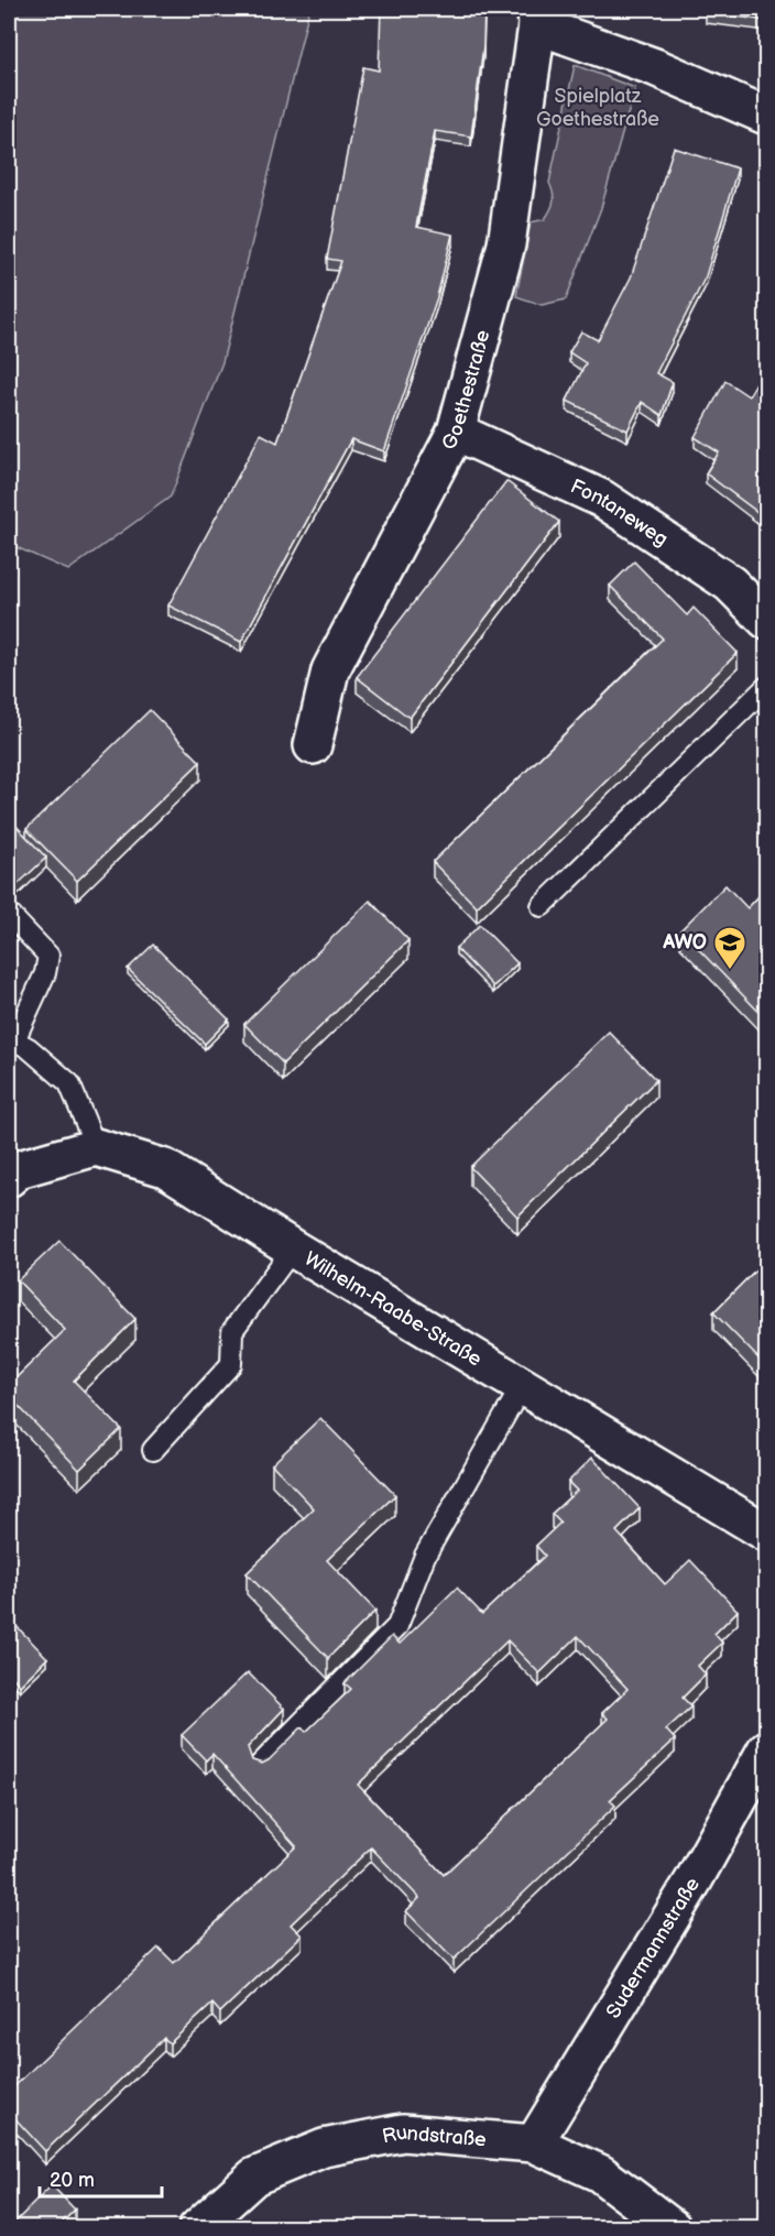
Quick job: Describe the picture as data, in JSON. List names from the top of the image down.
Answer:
{
  "streets": {
    "street": [
      "Goethestraße",
      "Fontaneweg",
      "Wilhelm-Raabe-Straße",
      "Sudermannstraße",
      "Rundstraße"
    ]
  },
  "crossings": [
    ["Goethestraße", "Fontaneweg"],
    ["Sudermannstraße", "Rundstraße"]
  ],
  "parks": ["Spielplatz Goethestraße"],
  "places": {
    "school or university": ["AWO"]
  },
  "scale_bar": "20 m"
}
